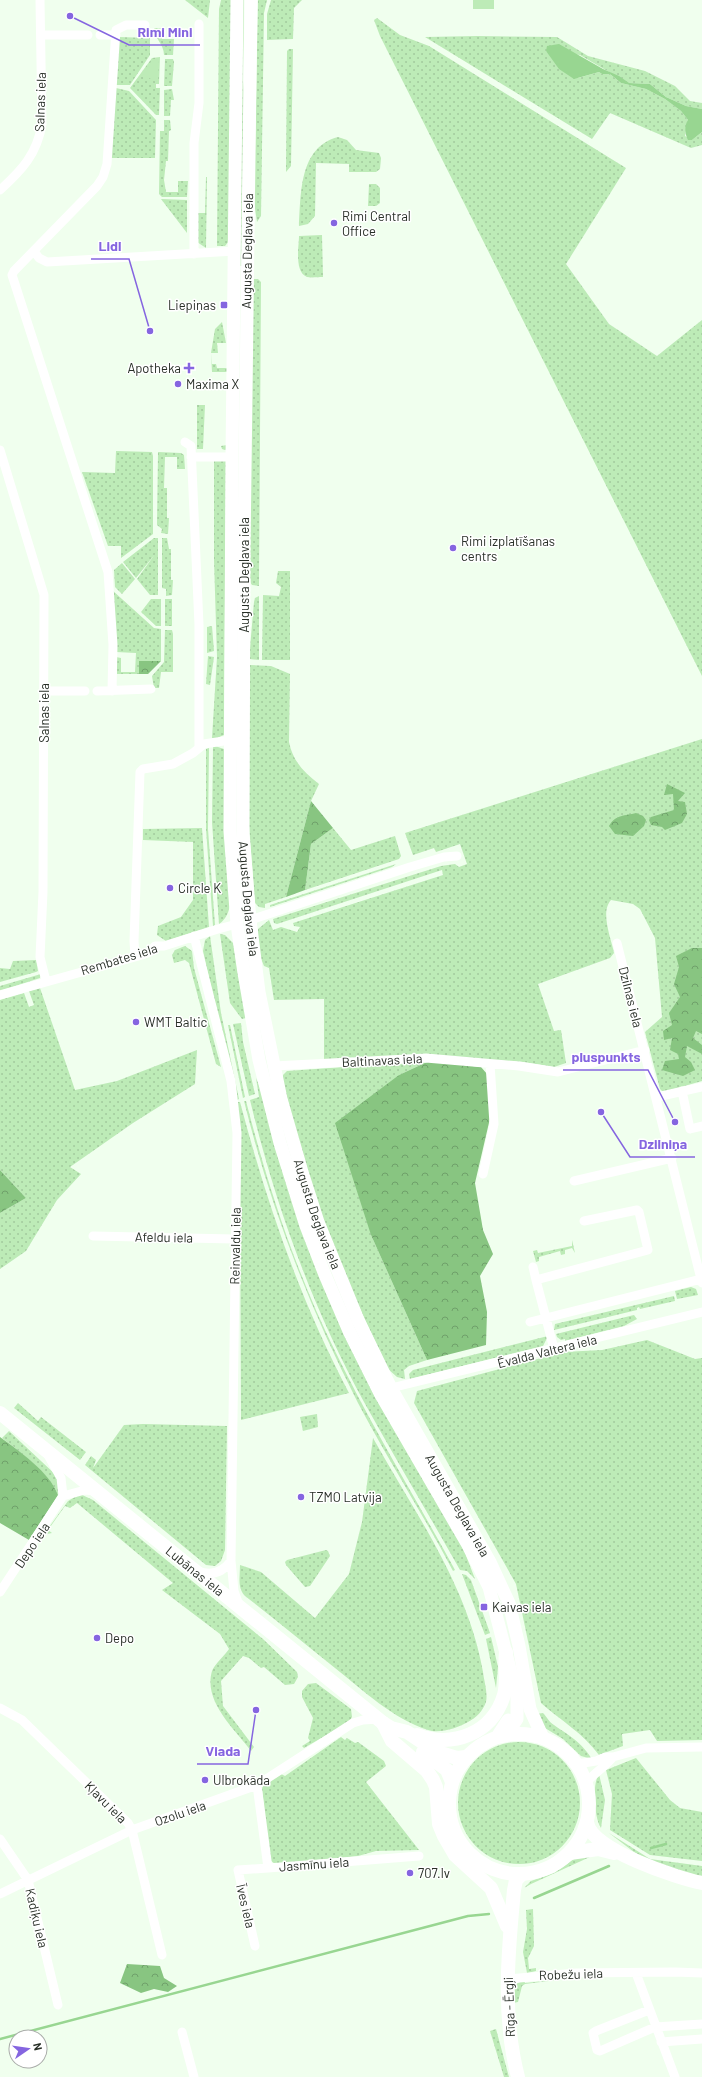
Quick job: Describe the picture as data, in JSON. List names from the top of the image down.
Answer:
{
  "streets": {
    "main road": ["Augusta Deglava iela", "Lubānas iela", "Rīga - Ērgļi"],
    "street": [
      "Salnas iela",
      "Rembates iela",
      "Dzilnas iela",
      "Baltinavas iela",
      "Afeldu iela",
      "Reinvaldu iela",
      "Ēvalda Valtera iela",
      "Depo iela",
      "Kļavu iela",
      "Ozolu iela",
      "Jasmīnu iela",
      "Īves iela",
      "Kadiķu iela",
      "Robežu iela"
    ]
  },
  "crossings": [
    ["Salnas iela", "Rembates iela"],
    ["Augusta Deglava iela", "Rembates iela"],
    ["Augusta Deglava iela", "Baltinavas iela"],
    ["Augusta Deglava iela", "Ēvalda Valtera iela"],
    ["Augusta Deglava iela", "Lubānas iela"],
    ["Augusta Deglava iela", "Rīga - Ērgļi"],
    ["Rembates iela", "Reinvaldu iela"],
    ["Dzilnas iela", "Baltinavas iela"],
    ["Afeldu iela", "Reinvaldu iela"],
    ["Reinvaldu iela", "Lubānas iela"],
    ["Lubānas iela", "Ozolu iela"],
    ["Lubānas iela", "Rīga - Ērgļi"],
    ["Kļavu iela", "Ozolu iela"],
    ["Ozolu iela", "Jasmīnu iela"],
    ["Ozolu iela", "Kadiķu iela"],
    ["Jasmīnu iela", "Īves iela"],
    ["Robežu iela", "Rīga - Ērgļi"]
  ],
  "places": {
    "other": [
      "Rimi Mini",
      "Rimi Central Office",
      "Lidl",
      "Maxima X",
      "Rimi izplatīšanas centrs",
      "Circle K",
      "WMT Baltic",
      "Dzilniņa",
      "pluspunkts",
      "TZMO Latvija",
      "Depo",
      "Viada",
      "Ulbrokāda",
      "707.lv"
    ],
    "transit": ["Liepiņas", "Kaivas iela"],
    "health": ["Apotheka"]
  },
  "north": "right"
}
